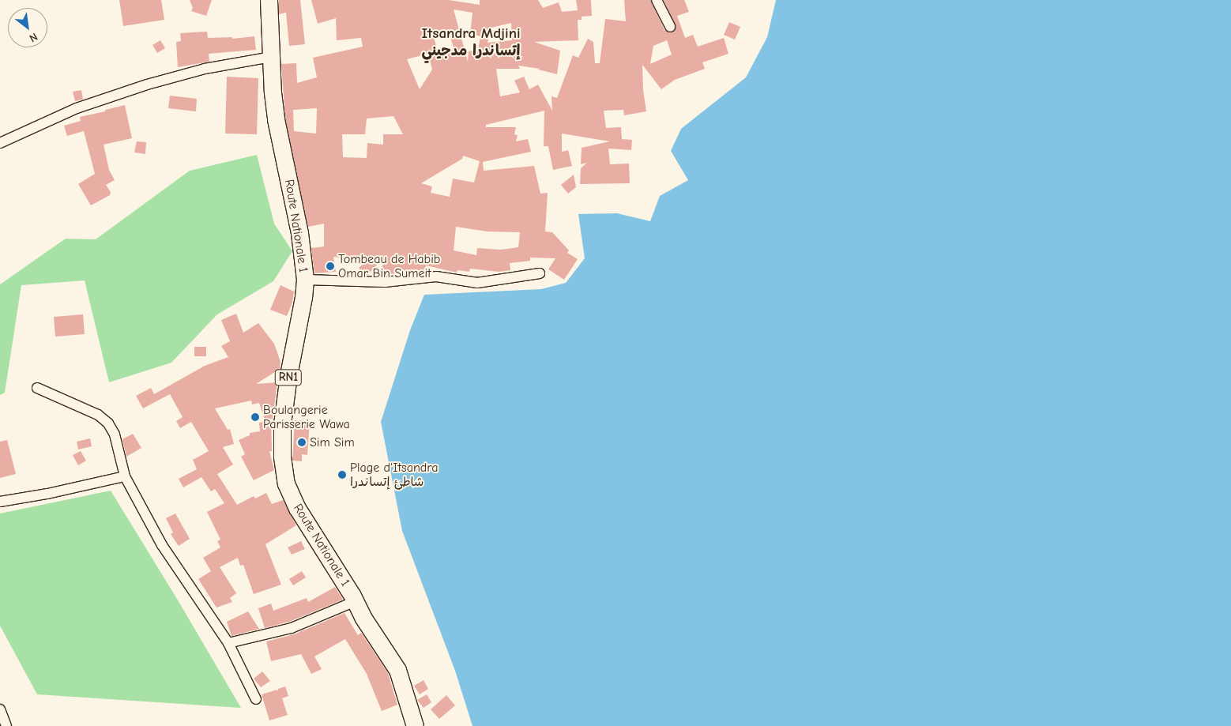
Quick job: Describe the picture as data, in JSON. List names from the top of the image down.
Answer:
{
  "streets": {
    "main road": ["Route Nationale 1", "RN1"]
  },
  "districts": ["Itsandra Mdjini إتساندرا مدجيني"],
  "places": [
    "Tombeau de Habib Omar Bin Sumeit",
    "Boulangerie Parisserie Wawa",
    "Sim Sim",
    "Plage d'Itsandra شاطئ إتساندرا"
  ],
  "north": "bottom right"
}
